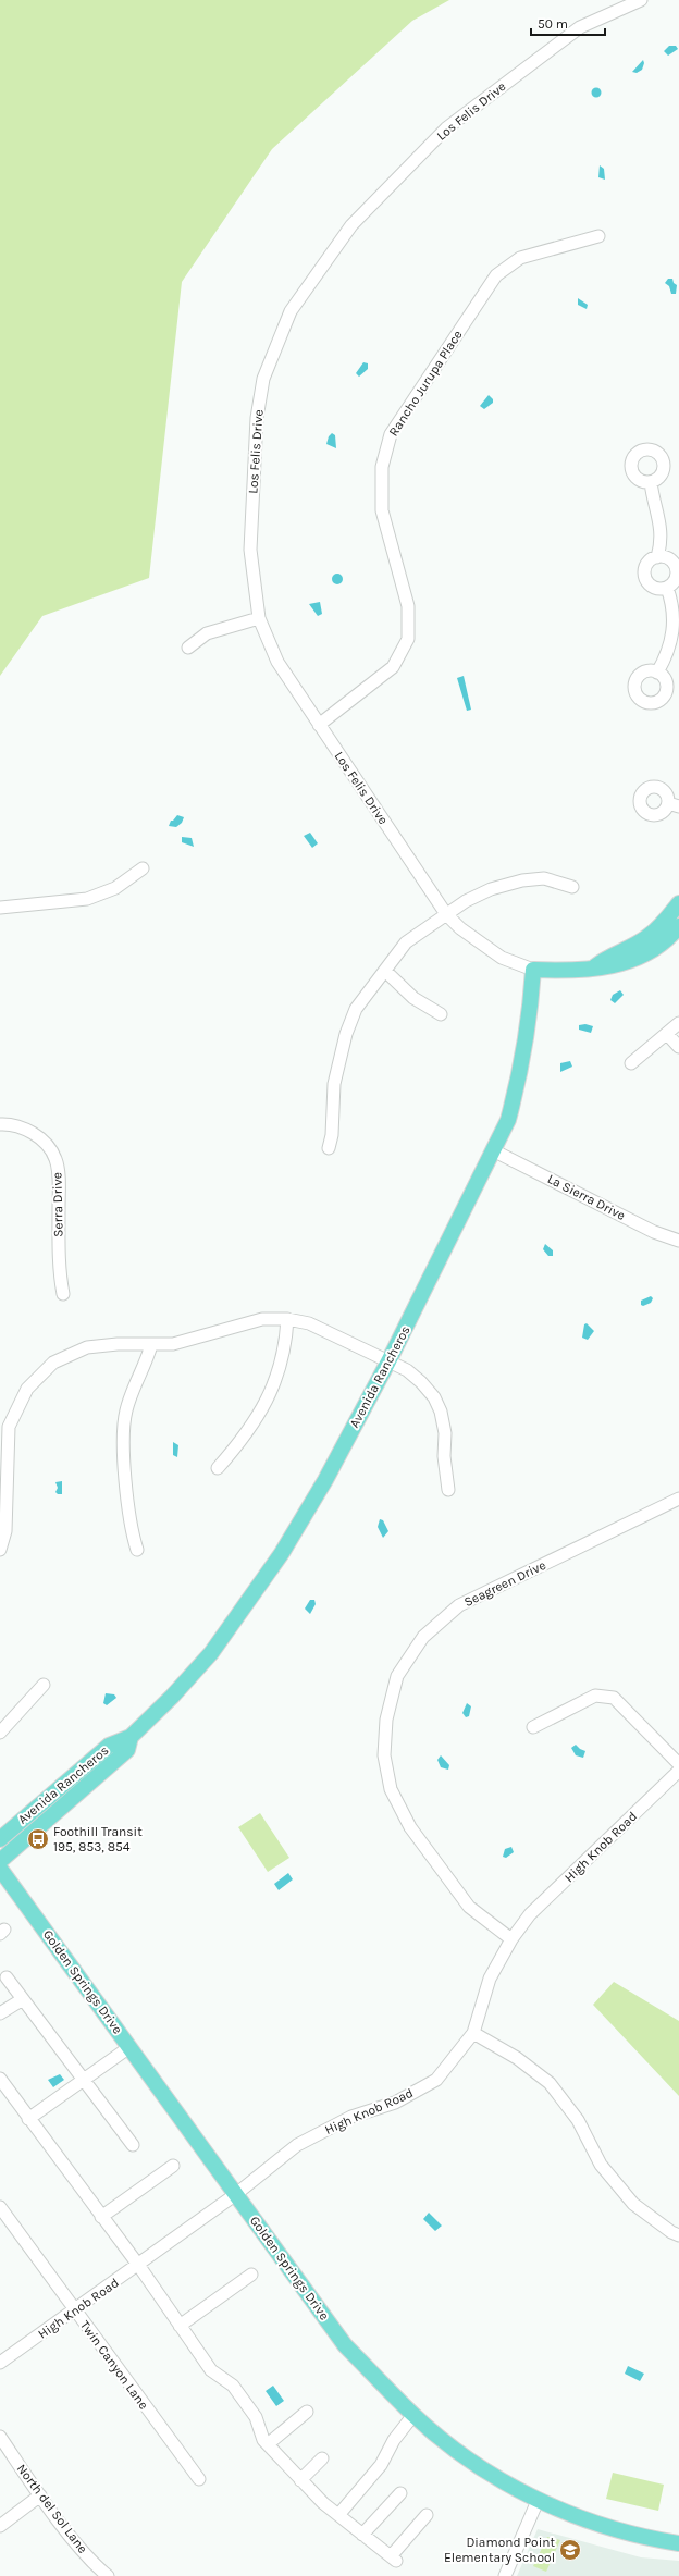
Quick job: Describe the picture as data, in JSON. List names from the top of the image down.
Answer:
{
  "streets": {
    "main road": ["Avenida Rancheros", "Golden Springs Drive"],
    "street": [
      "Los Felis Drive",
      "Rancho Jurupa Place",
      "La Sierra Drive",
      "Serra Drive",
      "Seagreen Drive",
      "High Knob Road",
      "Twin Canyon Lane",
      "North del Sol Lane"
    ]
  },
  "crossings": [
    ["Los Felis Drive", "Rancho Jurupa Place"],
    ["Los Felis Drive", "Avenida Rancheros"],
    ["La Sierra Drive", "Avenida Rancheros"],
    ["Seagreen Drive", "High Knob Road"],
    ["High Knob Road", "Golden Springs Drive"],
    ["High Knob Road", "Twin Canyon Lane"]
  ],
  "places": {
    "bus stop": ["Foothill Transit 195, 853, 854"],
    "school or university": ["Diamond Point Elementary School"]
  },
  "scale_bar": "50 m"
}
